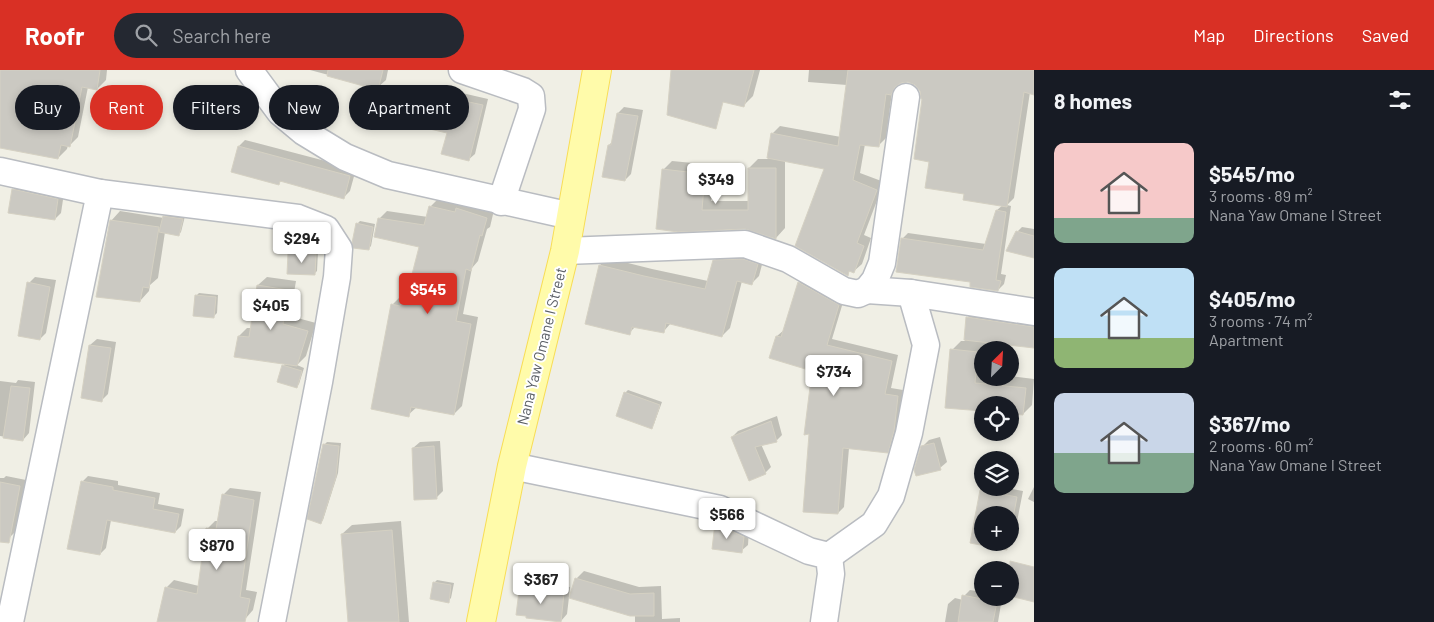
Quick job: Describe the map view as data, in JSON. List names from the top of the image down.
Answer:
{
  "streets": {
    "main road": ["Nana Yaw Omane I Street"]
  },
  "north": "top right",
  "page": {
    "header": "Roofr",
    "search": "Search here",
    "nav": ["Map", "Directions", "Saved"],
    "heading": "8 homes",
    "chip": [
      "Buy",
      "Rent",
      "Filters",
      "New",
      "Apartment"
    ],
    "list": [
      {
        "name": "$545/mo",
        "note": "3 rooms · 89 m² · Nana Yaw Omane I Street"
      },
      {
        "name": "$405/mo",
        "note": "3 rooms · 74 m² · Apartment"
      },
      {
        "name": "$367/mo",
        "note": "2 rooms · 60 m² · Nana Yaw Omane I Street"
      }
    ],
    "price": [
      "$349",
      "$294",
      "$545",
      "$405",
      "$734",
      "$566",
      "$870",
      "$367"
    ],
    "map_buttons": ["+", "−"]
  }
}
